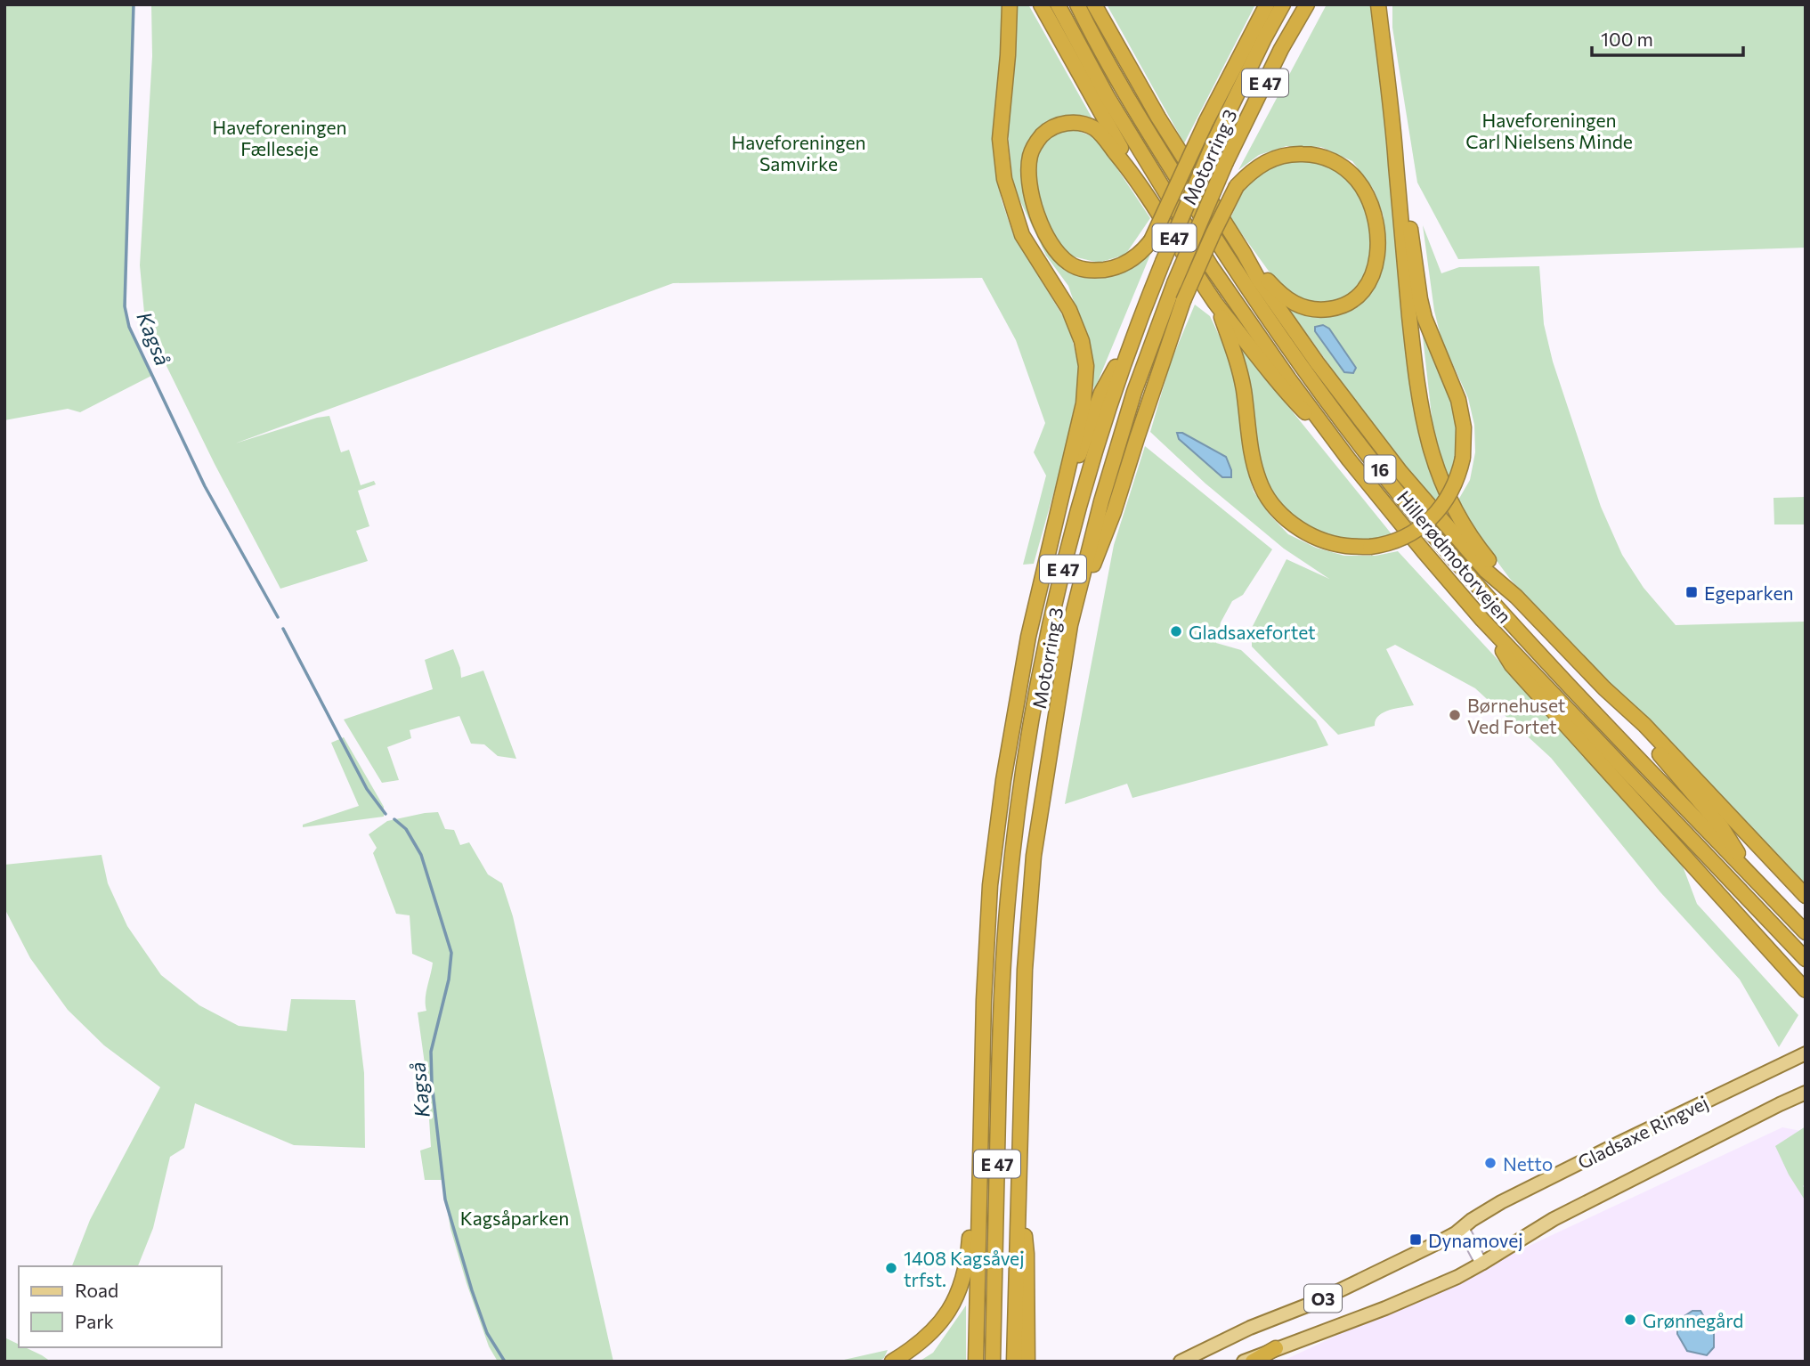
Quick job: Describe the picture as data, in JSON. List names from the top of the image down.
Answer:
{
  "streets": {
    "highway": [
      "E 47",
      "Motorring 3",
      "E47",
      "16",
      "Hillerødmotorvejen"
    ],
    "main road": ["Gladsaxe Ringvej", "O3"]
  },
  "water": ["Kagså"],
  "parks": [
    "Haveforeningen Carl Nielsens Minde",
    "Haveforeningen Fælleseje",
    "Haveforeningen Samvirke",
    "Kagsåparken"
  ],
  "places": {
    "transit": ["Egeparken", "Dynamovej"],
    "other": [
      "Gladsaxefortet",
      "Børnehuset Ved Fortet",
      "Netto",
      "1408 Kagsåvej trfst.",
      "Grønnegård"
    ]
  },
  "legend": ["Road", "Park"],
  "scale_bar": "100 m"
}
